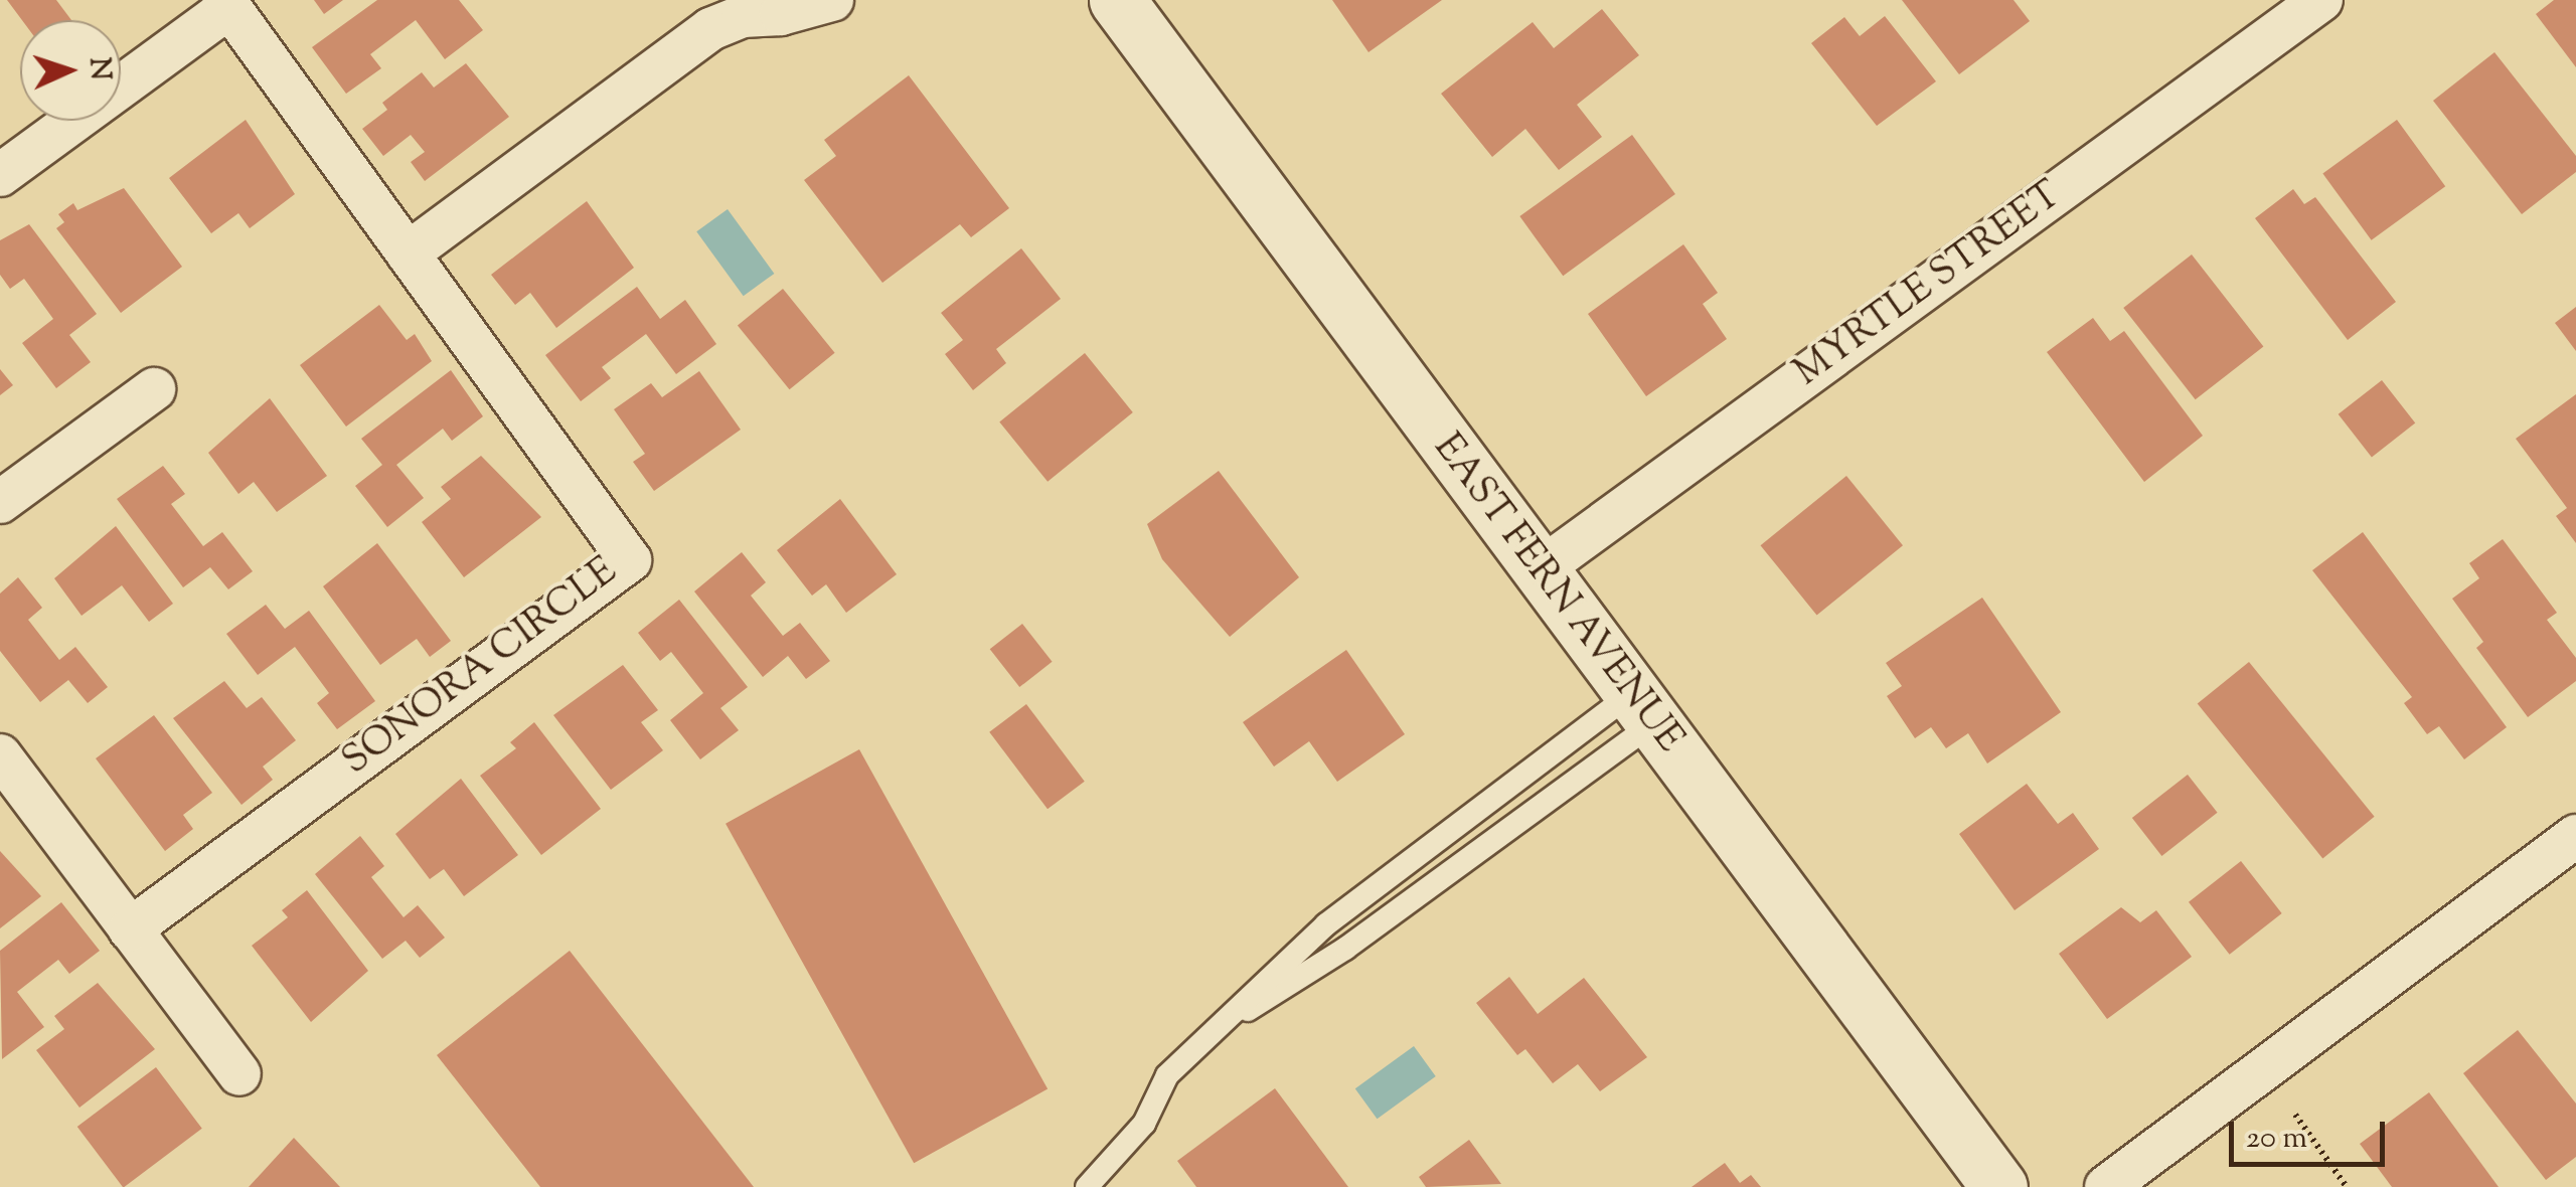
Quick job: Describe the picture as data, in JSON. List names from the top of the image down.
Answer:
{
  "streets": {
    "street": ["MYRTLE STREET", "EAST FERN AVENUE", "SONORA CIRCLE"]
  },
  "crossings": [
    ["MYRTLE STREET", "EAST FERN AVENUE"]
  ],
  "scale_bar": "20 m",
  "north": "right"
}
